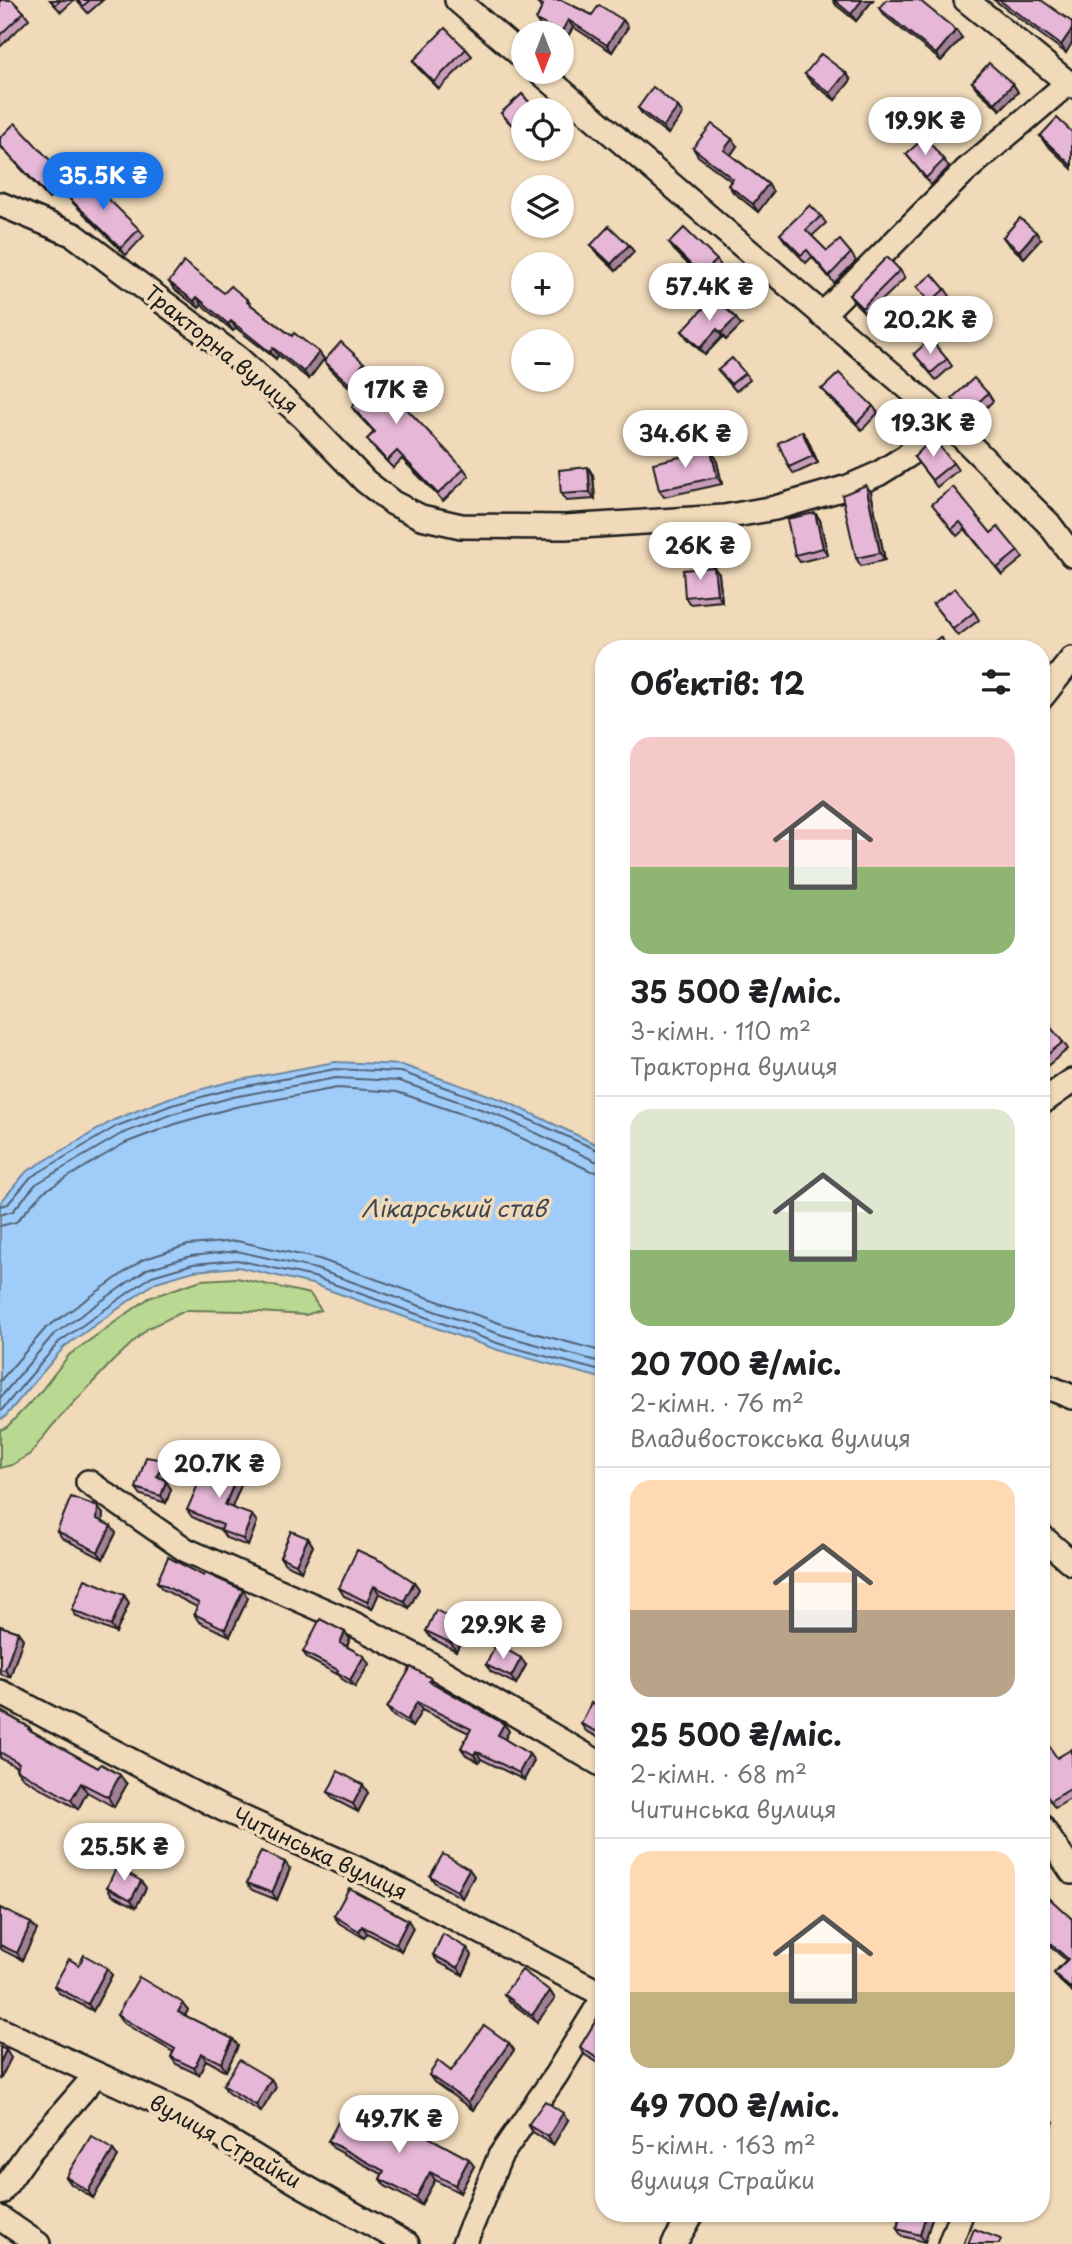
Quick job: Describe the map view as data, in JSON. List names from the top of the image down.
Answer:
{
  "streets": {
    "street": ["Тракторна вулиця", "Читинська вулиця", "вулиця Страйки"]
  },
  "water": ["Лікарський став"],
  "north": "bottom",
  "page": {
    "map_buttons": ["+", "−"],
    "price": [
      "19.9K ₴",
      "35.5K ₴",
      "57.4K ₴",
      "20.2K ₴",
      "17K ₴",
      "19.3K ₴",
      "34.6K ₴",
      "26K ₴",
      "20.7K ₴",
      "29.9K ₴",
      "25.5K ₴",
      "49.7K ₴"
    ],
    "heading": "Об’єктів: 12",
    "list": [
      {
        "name": "35 500 ₴/міс.",
        "note": "3-кімн. · 110 m² · Тракторна вулиця"
      },
      {
        "name": "20 700 ₴/міс.",
        "note": "2-кімн. · 76 m² · Владивостокська вулиця"
      },
      {
        "name": "25 500 ₴/міс.",
        "note": "2-кімн. · 68 m² · Читинська вулиця"
      },
      {
        "name": "49 700 ₴/міс.",
        "note": "5-кімн. · 163 m² · вулиця Страйки"
      }
    ]
  }
}
